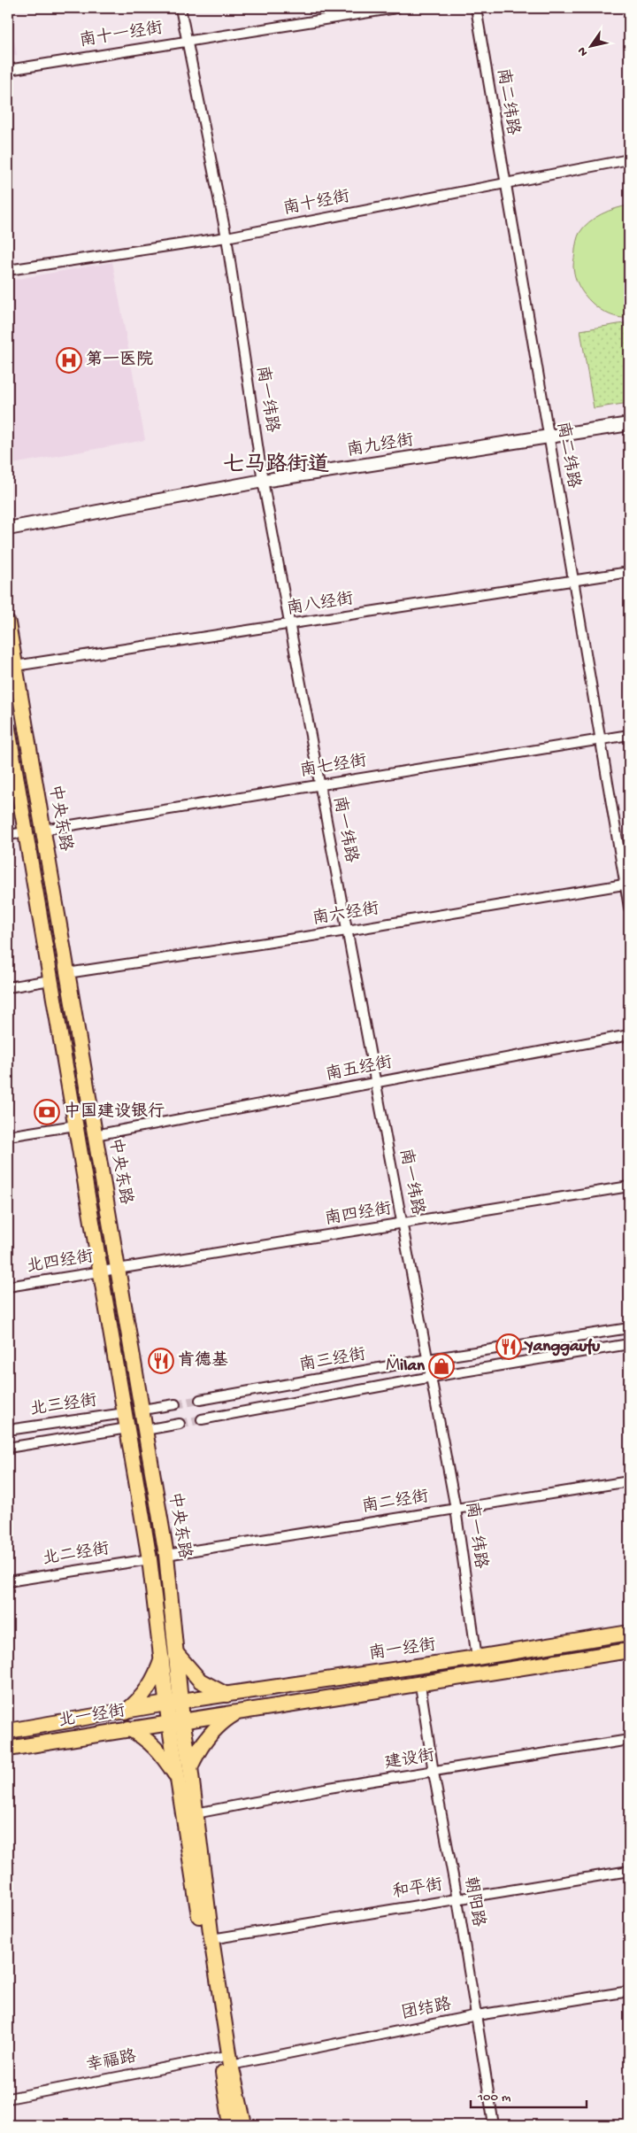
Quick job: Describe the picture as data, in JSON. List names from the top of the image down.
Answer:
{
  "streets": {
    "main road": [
      "南九经街",
      "中央东路",
      "南一经街",
      "北一经街"
    ],
    "street": [
      "南十一经街",
      "南二纬路",
      "南十经街",
      "南一纬路",
      "南八经街",
      "南七经街",
      "南六经街",
      "南五经街",
      "南四经街",
      "北四经街",
      "南三经街",
      "北三经街",
      "南二经街",
      "北二经街",
      "建设街",
      "和平街",
      "朝阳路",
      "团结路",
      "幸福路"
    ]
  },
  "crossings": [
    ["南十一经街", "南一纬路"],
    ["南二纬路", "南十经街"],
    ["南二纬路", "南九经街"],
    ["南二纬路", "南八经街"],
    ["南二纬路", "南七经街"],
    ["南二纬路", "南六经街"],
    ["南十经街", "南一纬路"],
    ["南一纬路", "南九经街"],
    ["南一纬路", "南八经街"],
    ["南一纬路", "南七经街"],
    ["南一纬路", "南六经街"],
    ["南一纬路", "南五经街"],
    ["南一纬路", "南四经街"],
    ["南一纬路", "南三经街"],
    ["南一纬路", "南二经街"],
    ["南一纬路", "南一经街"],
    ["南八经街", "中央东路"],
    ["南七经街", "中央东路"],
    ["中央东路", "南六经街"],
    ["中央东路", "南五经街"],
    ["中央东路", "南四经街"],
    ["中央东路", "北四经街"],
    ["中央东路", "北三经街"],
    ["中央东路", "南二经街"],
    ["中央东路", "北二经街"],
    ["中央东路", "南一经街"],
    ["中央东路", "北一经街"],
    ["南四经街", "北四经街"],
    ["南一经街", "北一经街"],
    ["建设街", "朝阳路"],
    ["和平街", "朝阳路"],
    ["朝阳路", "团结路"],
    ["团结路", "幸福路"]
  ],
  "districts": ["七马路街道"],
  "places": {
    "hospital": ["第一医院"],
    "bank": ["中国建设银行"],
    "restaurant": ["Yanggaufu", "肯德基"],
    "shop": ["M̈ilan"]
  },
  "scale_bar": "100 m",
  "north": "bottom left"
}
